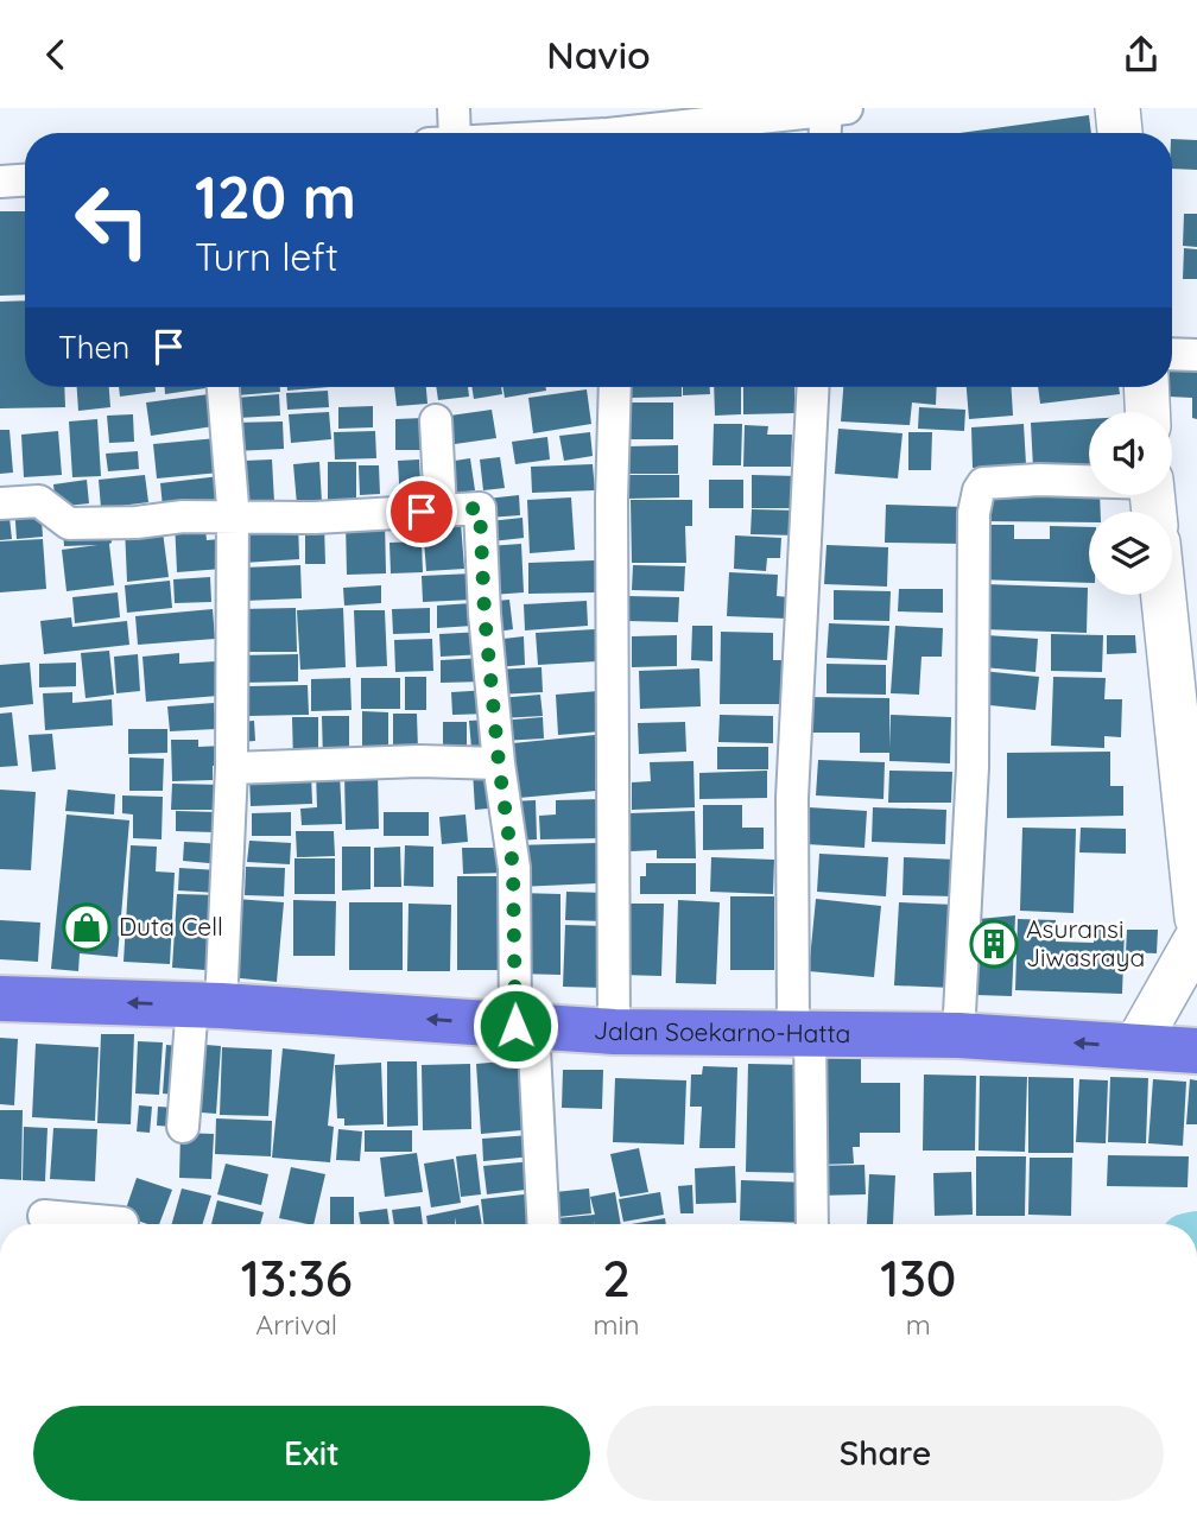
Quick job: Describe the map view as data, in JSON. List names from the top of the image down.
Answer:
{
  "streets": {
    "highway": ["Jalan Soekarno-Hatta"]
  },
  "one_way": ["Jalan Soekarno-Hatta"],
  "places": {
    "shop": ["Duta Cell"],
    "building": ["Asuransi Jiwasraya"]
  },
  "page": {
    "header": "Navio",
    "turn": ["120 m", "Turn left"],
    "then": "Then",
    "eta": [
      "13:36",
      "Arrival",
      "2",
      "min",
      "130",
      "m"
    ],
    "buttons": ["Exit", "Share"]
  }
}
